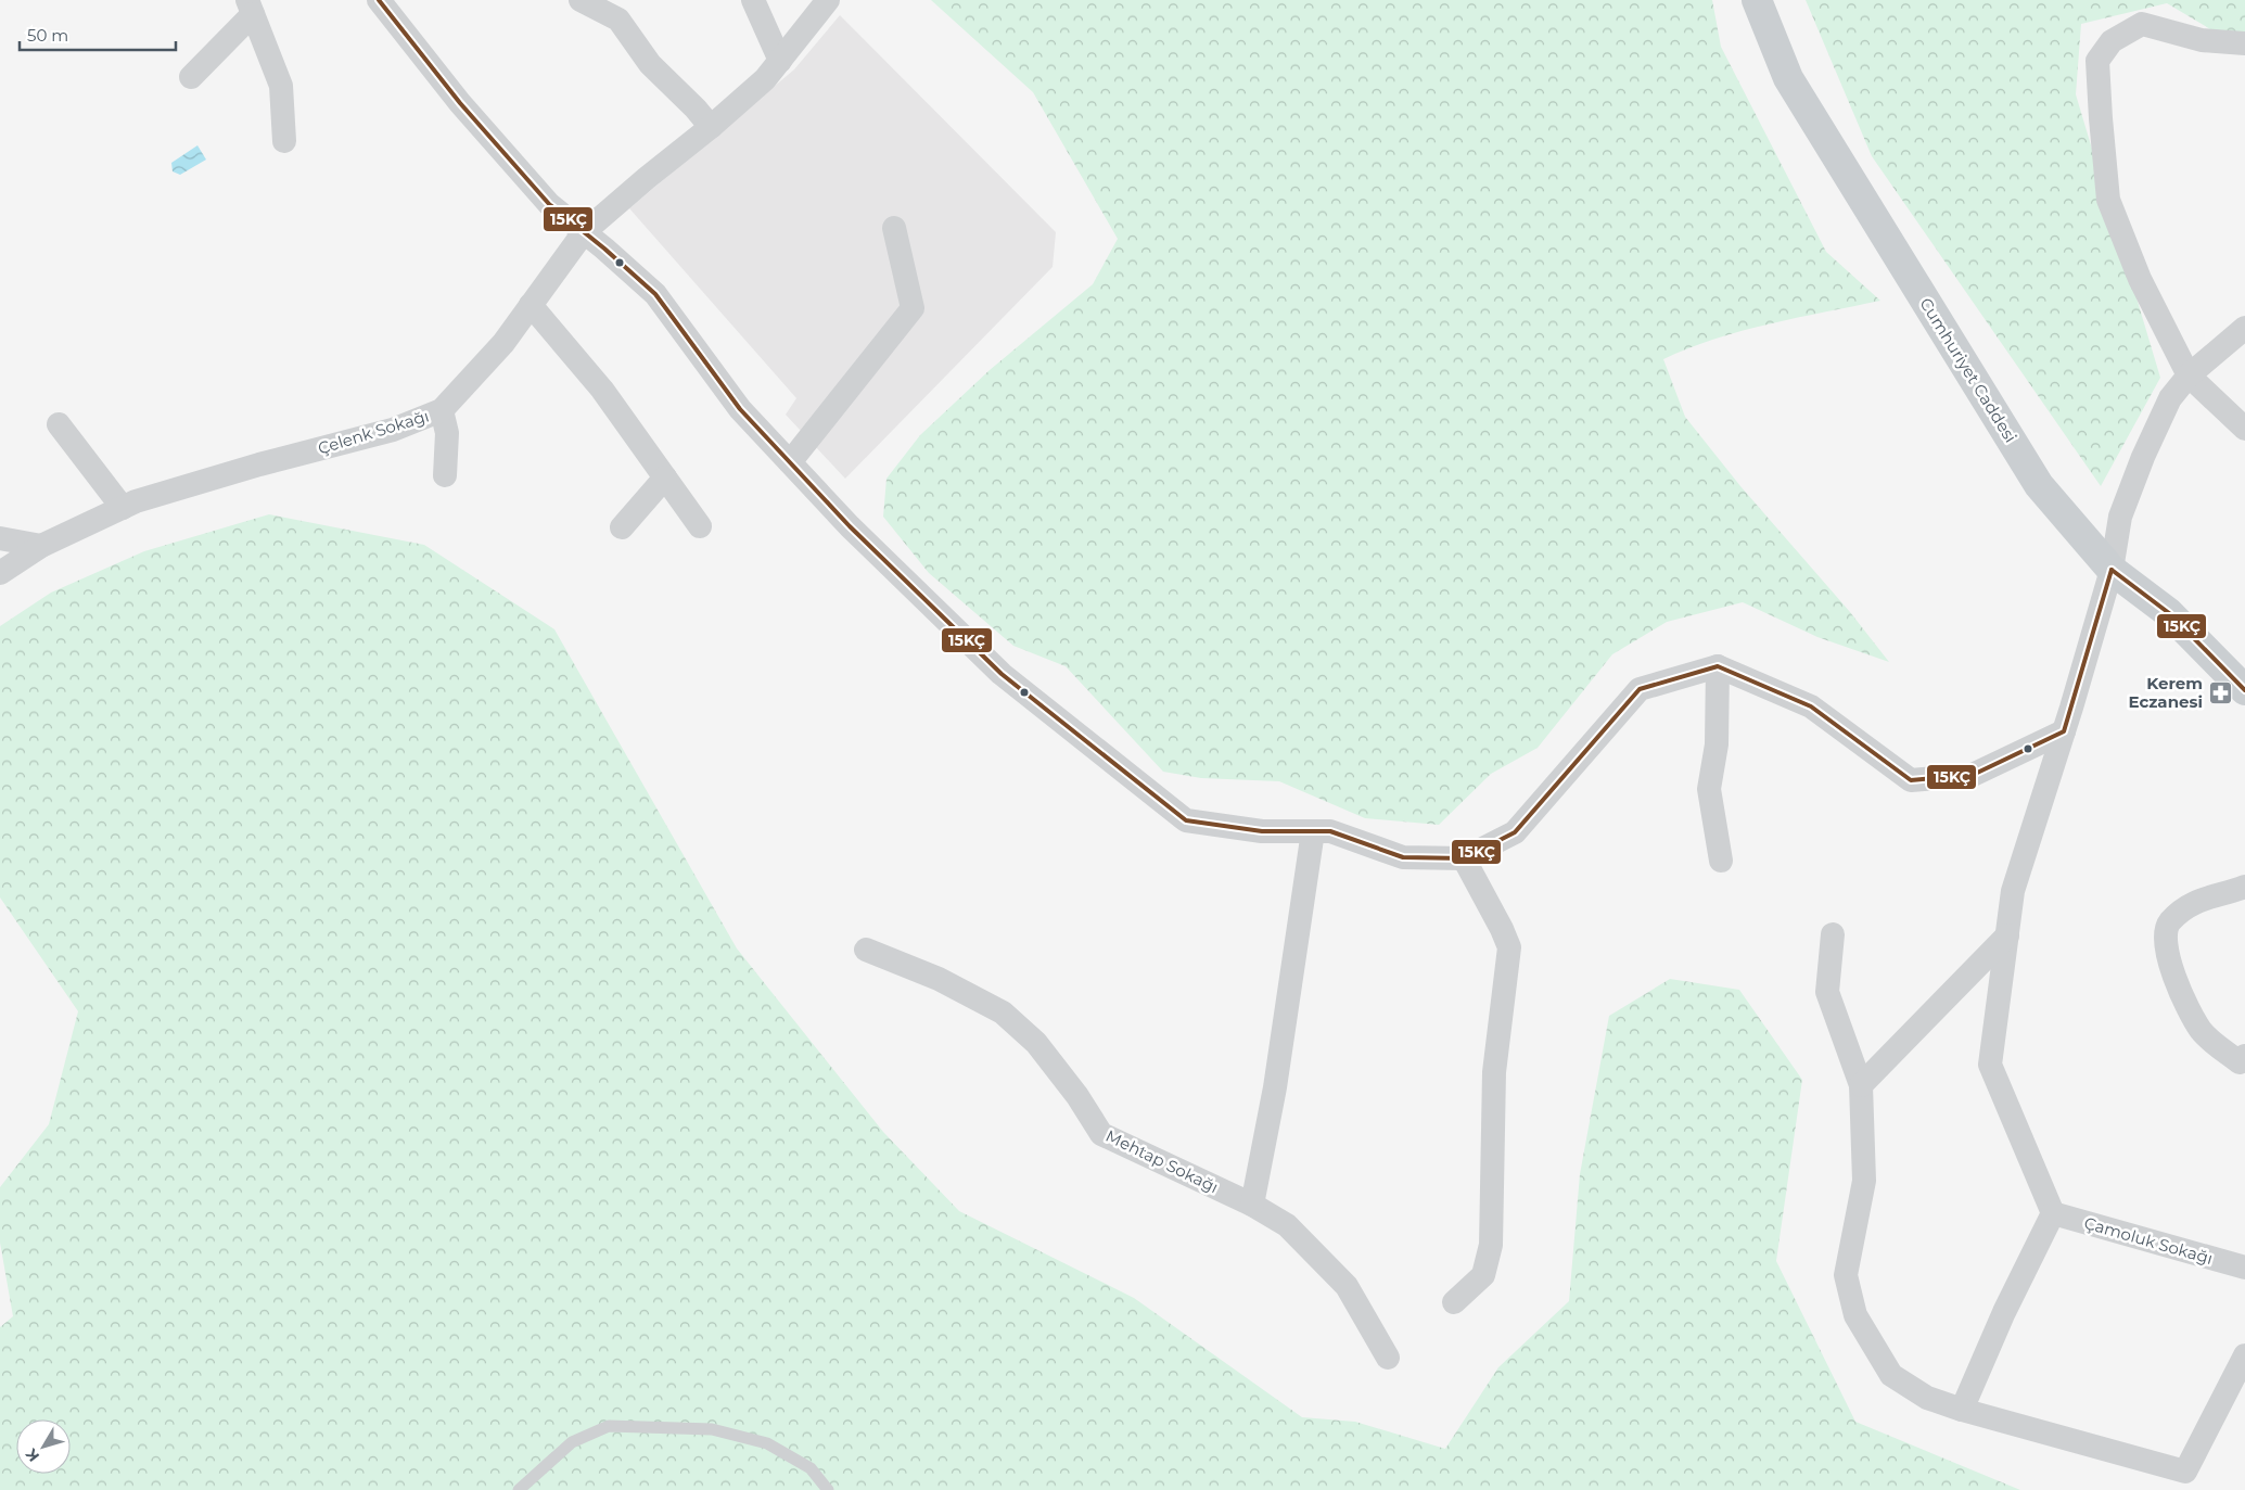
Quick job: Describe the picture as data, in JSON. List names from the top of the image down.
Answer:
{
  "streets": {
    "main road": ["Cumhuriyet Caddesi"],
    "street": ["Çelenk Sokağı", "Mehtap Sokağı", "Çamoluk Sokağı"]
  },
  "places": {
    "pharmacy": ["Kerem Eczanesi"]
  },
  "lines": ["transit line 15KÇ"],
  "scale_bar": "50 m",
  "north": "bottom left"
}
